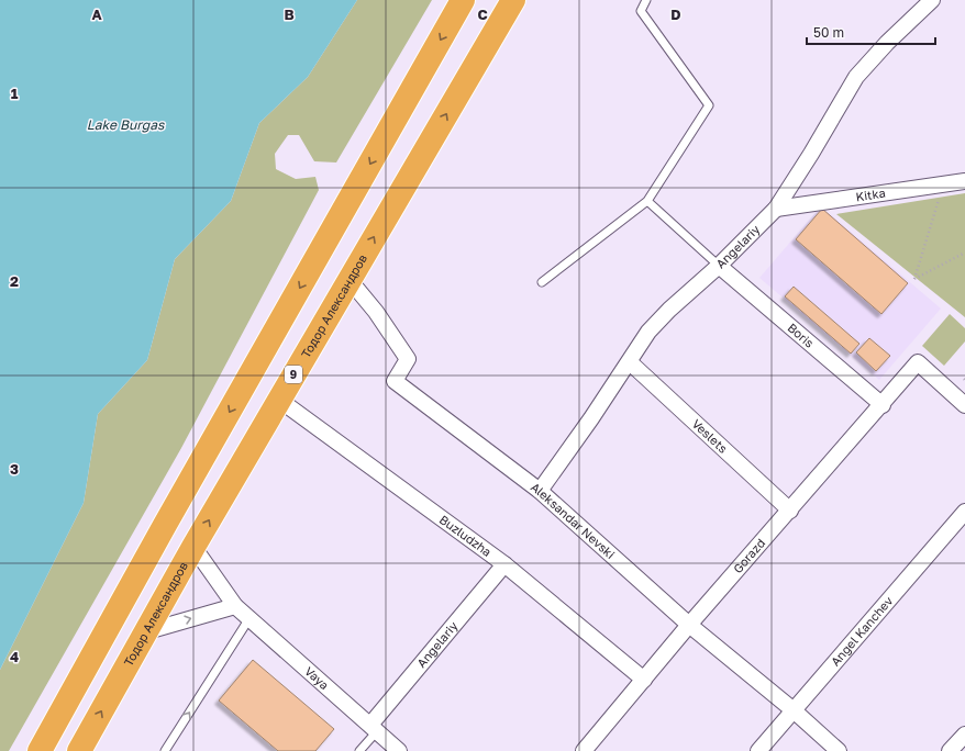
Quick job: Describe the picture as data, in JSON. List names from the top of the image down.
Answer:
{
  "streets": {
    "highway": ["Тодор Александров", "9"],
    "street": [
      "Kitka",
      "Angelariy",
      "Boris",
      "Veslets",
      "Aleksandar Nevski",
      "Buzludzha",
      "Gorazd",
      "Angel Kanchev",
      "Vaya"
    ]
  },
  "crossings": [
    ["Kitka", "Angelariy"],
    ["Angelariy", "Boris"],
    ["Angelariy", "Veslets"],
    ["Angelariy", "Aleksandar Nevski"],
    ["Angelariy", "Buzludzha"],
    ["Angelariy", "Vaya"],
    ["Тодор Александров", "Aleksandar Nevski"],
    ["Тодор Александров", "Buzludzha"],
    ["Тодор Александров", "Vaya"],
    ["Boris", "Gorazd"],
    ["Veslets", "Gorazd"],
    ["Aleksandar Nevski", "Gorazd"],
    ["Aleksandar Nevski", "Angel Kanchev"],
    ["Buzludzha", "Gorazd"]
  ],
  "water": ["Lake Burgas"],
  "scale_bar": "50 m",
  "grid": {
    "columns": [
      "A",
      "B",
      "C",
      "D"
    ],
    "rows": [
      "1",
      "2",
      "3",
      "4"
    ]
  }
}
